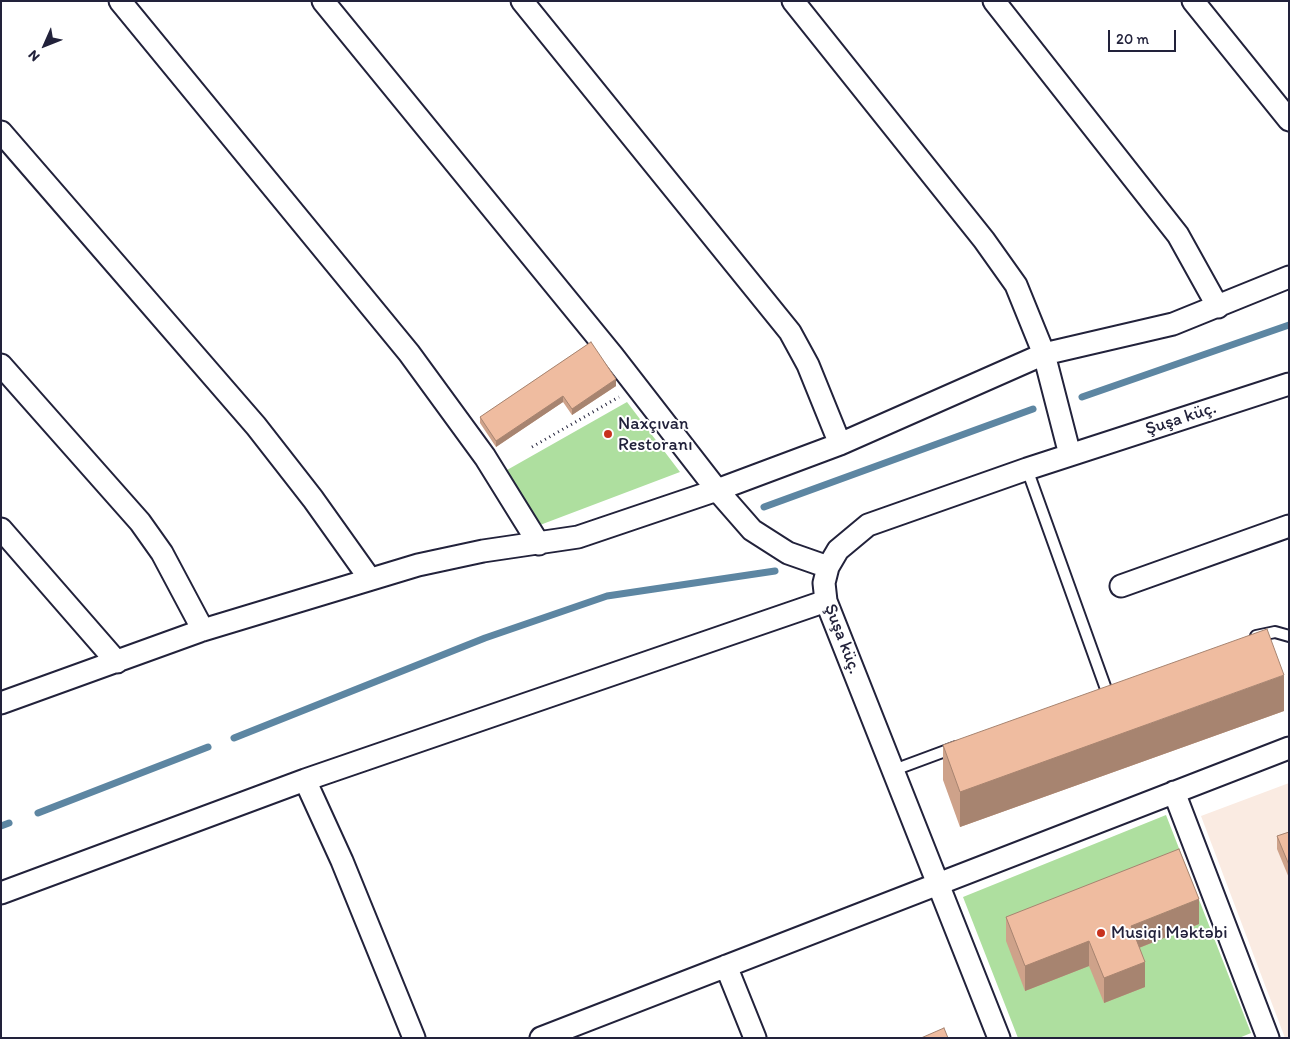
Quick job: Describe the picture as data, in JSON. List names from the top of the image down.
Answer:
{
  "streets": {
    "street": ["Şuşa küç."]
  },
  "places": ["Naxçıvan Restoranı", "Musiqi Məktəbi"],
  "scale_bar": "20 m",
  "north": "bottom left"
}
